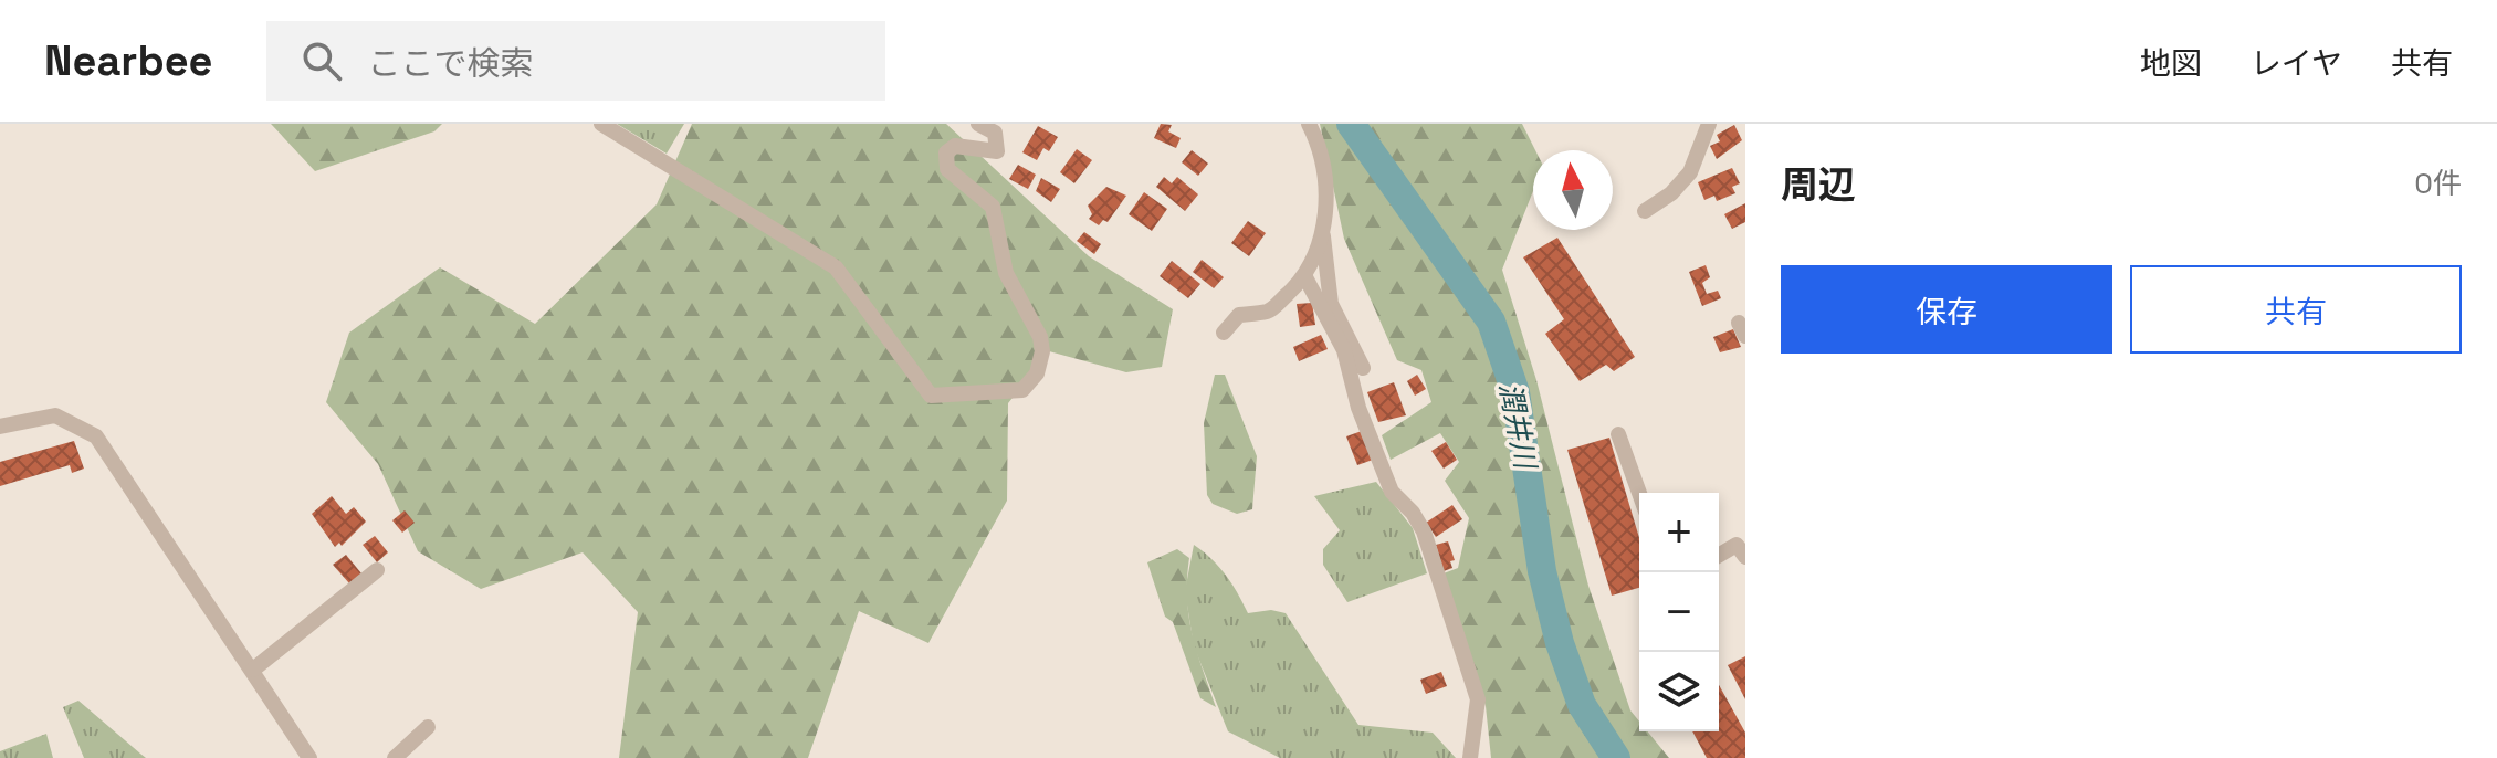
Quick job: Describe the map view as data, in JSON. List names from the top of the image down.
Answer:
{
  "water": ["潤井川"],
  "north": "top",
  "page": {
    "header": "Nearbee",
    "search": "ここで検索",
    "nav": ["地図", "レイヤ", "共有"],
    "heading": ["周辺", "0件"],
    "buttons": ["保存", "共有"],
    "map_buttons": ["+", "−"]
  }
}
